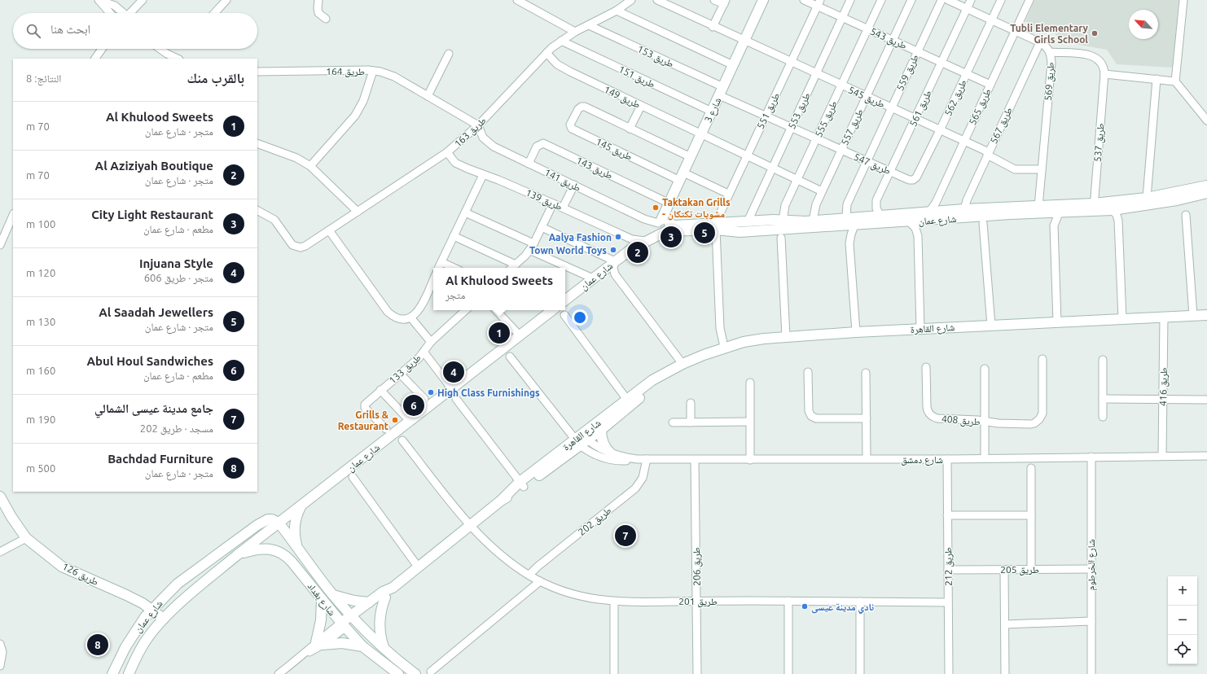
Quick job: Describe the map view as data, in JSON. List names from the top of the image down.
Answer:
{
  "streets": {
    "street": [
      "طريق 543",
      "طريق 153",
      "طريق 164",
      "طريق 559",
      "طريق 151",
      "طريق 569",
      "طريق 149",
      "طريق 545",
      "طريق 562",
      "طريق 565",
      "طريق 561",
      "شارع 3",
      "طريق 551",
      "طريق 553",
      "طريق 555",
      "طريق 567",
      "طريق 557",
      "طريق 163",
      "طريق 537",
      "طريق 145",
      "طريق 547",
      "طريق 143",
      "طريق 141",
      "طريق 139",
      "شارع عمان",
      "شارع القاهرة",
      "طريق 133",
      "طريق 416",
      "طريق 408",
      "شارع دمشق",
      "طريق 202",
      "شارع الخرطوم",
      "طريق 206",
      "طريق 212",
      "طريق 205",
      "طريق 126",
      "شارع بغداد",
      "طريق 201"
    ]
  },
  "crossings": [
    ["طريق 543", "طريق 559"],
    ["طريق 543", "طريق 562"],
    ["طريق 543", "طريق 565"],
    ["طريق 543", "طريق 561"],
    ["طريق 543", "طريق 551"],
    ["طريق 543", "طريق 553"],
    ["طريق 543", "طريق 555"],
    ["طريق 543", "طريق 557"],
    ["طريق 153", "شارع 3"],
    ["طريق 153", "طريق 163"],
    ["طريق 153", "طريق 547"],
    ["طريق 164", "طريق 163"],
    ["طريق 164", "طريق 141"],
    ["طريق 559", "طريق 545"],
    ["طريق 559", "طريق 547"],
    ["طريق 559", "شارع عمان"],
    ["طريق 151", "شارع 3"],
    ["طريق 151", "طريق 163"],
    ["طريق 569", "طريق 545"],
    ["طريق 569", "طريق 562"],
    ["طريق 569", "طريق 565"],
    ["طريق 569", "طريق 561"],
    ["طريق 569", "طريق 567"],
    ["طريق 569", "شارع عمان"],
    ["طريق 149", "شارع 3"],
    ["طريق 149", "طريق 551"],
    ["طريق 149", "طريق 553"],
    ["طريق 149", "طريق 555"],
    ["طريق 149", "طريق 557"],
    ["طريق 149", "طريق 163"],
    ["طريق 545", "طريق 562"],
    ["طريق 545", "طريق 565"],
    ["طريق 545", "طريق 561"],
    ["طريق 545", "شارع 3"],
    ["طريق 545", "طريق 551"],
    ["طريق 545", "طريق 553"],
    ["طريق 545", "طريق 555"],
    ["طريق 545", "طريق 567"],
    ["طريق 545", "طريق 557"],
    ["طريق 562", "طريق 547"],
    ["طريق 565", "شارع عمان"],
    ["طريق 561", "طريق 547"],
    ["طريق 561", "شارع عمان"],
    ["شارع 3", "طريق 145"],
    ["شارع 3", "طريق 547"],
    ["شارع 3", "طريق 143"],
    ["شارع 3", "طريق 141"],
    ["شارع 3", "شارع عمان"],
    ["طريق 551", "طريق 547"],
    ["طريق 551", "شارع عمان"],
    ["طريق 553", "طريق 547"],
    ["طريق 553", "شارع عمان"],
    ["طريق 555", "طريق 547"],
    ["طريق 555", "شارع عمان"],
    ["طريق 567", "شارع عمان"],
    ["طريق 557", "طريق 547"],
    ["طريق 557", "شارع عمان"],
    ["طريق 163", "طريق 141"],
    ["طريق 163", "طريق 139"],
    ["طريق 537", "شارع عمان"],
    ["طريق 143", "طريق 141"],
    ["طريق 141", "شارع عمان"],
    ["طريق 139", "شارع عمان"],
    ["شارع عمان", "طريق 126"],
    ["شارع عمان", "شارع بغداد"],
    ["شارع القاهرة", "طريق 416"],
    ["شارع القاهرة", "شارع دمشق"],
    ["شارع القاهرة", "طريق 201"],
    ["طريق 416", "شارع دمشق"],
    ["طريق 408", "شارع دمشق"],
    ["شارع دمشق", "طريق 202"],
    ["شارع دمشق", "شارع الخرطوم"],
    ["شارع دمشق", "طريق 206"],
    ["شارع دمشق", "طريق 212"],
    ["طريق 202", "طريق 201"],
    ["شارع الخرطوم", "طريق 205"],
    ["طريق 206", "طريق 201"],
    ["طريق 212", "طريق 205"],
    ["طريق 212", "طريق 201"]
  ],
  "places": [
    "Tubli Elementary Girls School",
    "Taktakan Grills - مشويات تكتكان",
    "Aalya Fashion",
    "Town World Toys",
    "High Class Furnishings",
    "Grills & Restaurant",
    "نادي مدينة عيسى"
  ],
  "north": "top left",
  "page": {
    "search": "ابحث هنا",
    "heading": ["بالقرب منك", "النتائج: 8"],
    "list": [
      {
        "mark": "1",
        "name": "Al Khulood Sweets",
        "note": "متجر · شارع عمان",
        "value": "70 m"
      },
      {
        "mark": "2",
        "name": "Al Aziziyah Boutique",
        "note": "متجر · شارع عمان",
        "value": "70 m"
      },
      {
        "mark": "3",
        "name": "City Light Restaurant",
        "note": "مطعم · شارع عمان",
        "value": "100 m"
      },
      {
        "mark": "4",
        "name": "Injuana Style",
        "note": "متجر · طريق 606",
        "value": "120 m"
      },
      {
        "mark": "5",
        "name": "Al Saadah Jewellers",
        "note": "متجر · شارع عمان",
        "value": "130 m"
      },
      {
        "mark": "6",
        "name": "Abul Houl Sandwiches",
        "note": "مطعم · شارع عمان",
        "value": "160 m"
      },
      {
        "mark": "7",
        "name": "جامع مدينة عيسى الشمالي",
        "note": "مسجد · طريق 202",
        "value": "190 m"
      },
      {
        "mark": "8",
        "name": "Bachdad Furniture",
        "note": "متجر · شارع عمان",
        "value": "500 m"
      }
    ],
    "pins": [
      "5",
      "3",
      "2",
      "1",
      "4",
      "6",
      "7",
      "8"
    ],
    "popup": ["Al Khulood Sweets", "متجر"],
    "map_buttons": ["+", "−"]
  }
}
